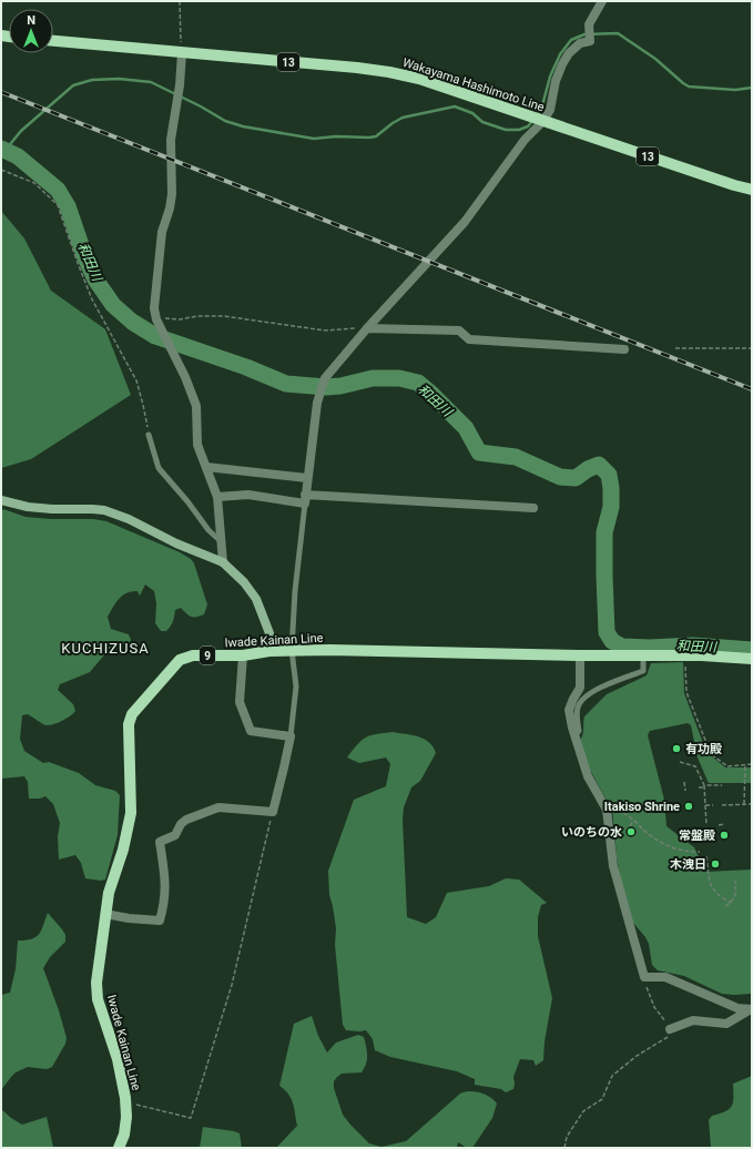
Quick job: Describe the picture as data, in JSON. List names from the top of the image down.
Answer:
{
  "streets": {
    "main road": [
      "13",
      "Wakayama Hashimoto Line",
      "Iwade Kainan Line",
      "9"
    ]
  },
  "districts": ["KUCHIZUSA"],
  "water": ["和田川"],
  "places": [
    "有功殿",
    "Itakiso Shrine",
    "いのちの水",
    "常盤殿",
    "木洩日"
  ],
  "north": "top"
}
